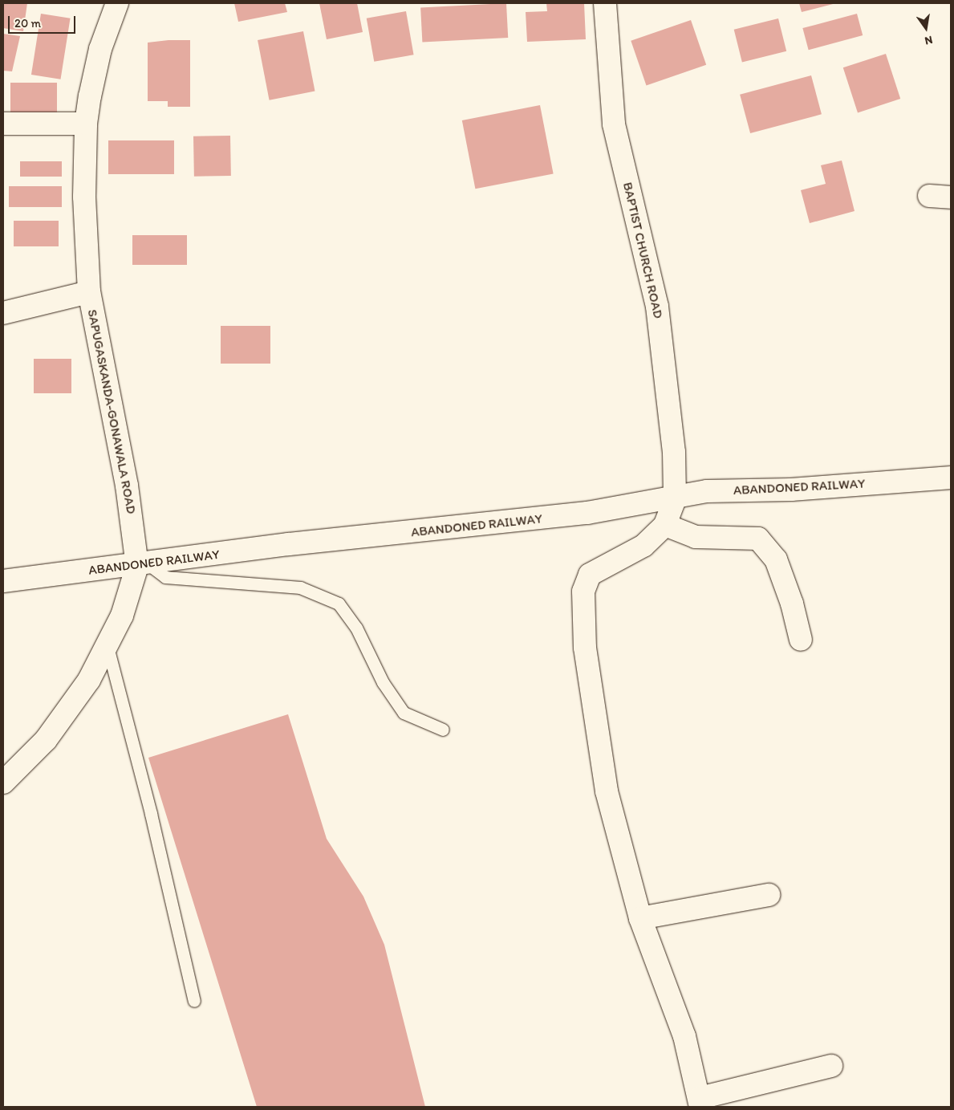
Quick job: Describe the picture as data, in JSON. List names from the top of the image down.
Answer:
{
  "streets": {
    "street": ["BAPTIST CHURCH ROAD", "SAPUGASKANDA-GONAWALA ROAD", "ABANDONED RAILWAY"]
  },
  "crossings": [
    ["BAPTIST CHURCH ROAD", "ABANDONED RAILWAY"],
    ["SAPUGASKANDA-GONAWALA ROAD", "ABANDONED RAILWAY"]
  ],
  "scale_bar": "20 m",
  "north": "bottom"
}
